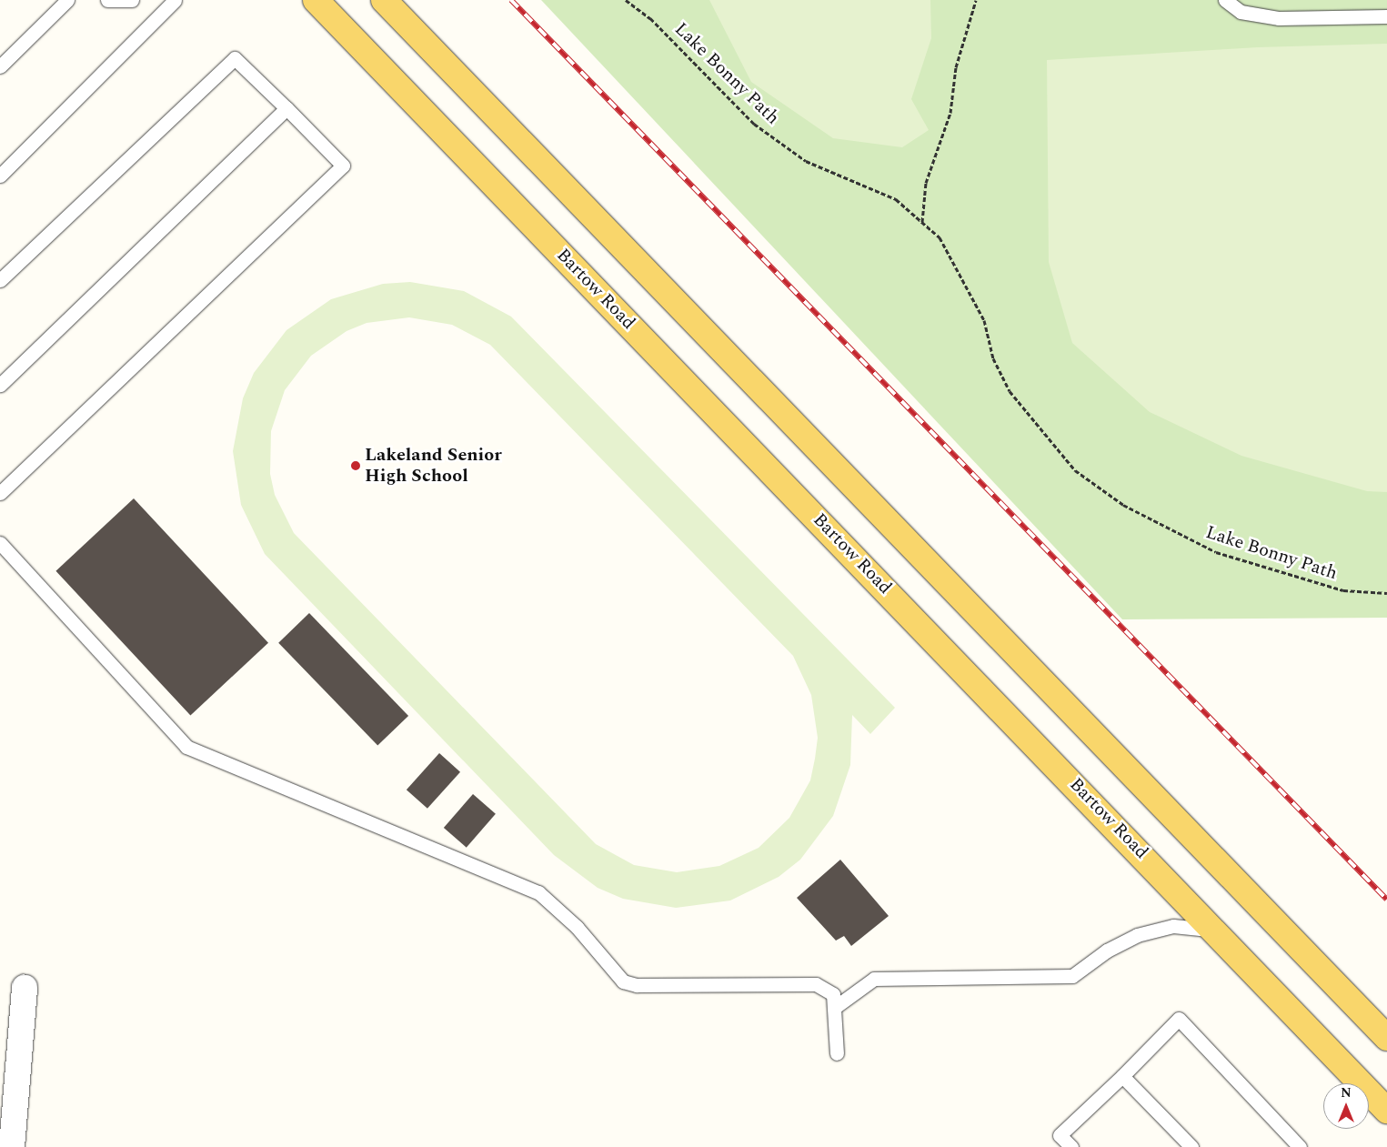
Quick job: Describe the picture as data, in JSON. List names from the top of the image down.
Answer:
{
  "streets": {
    "main road": ["Bartow Road"],
    "path": ["Lake Bonny Path"]
  },
  "places": ["Lakeland Senior High School"],
  "north": "top"
}
